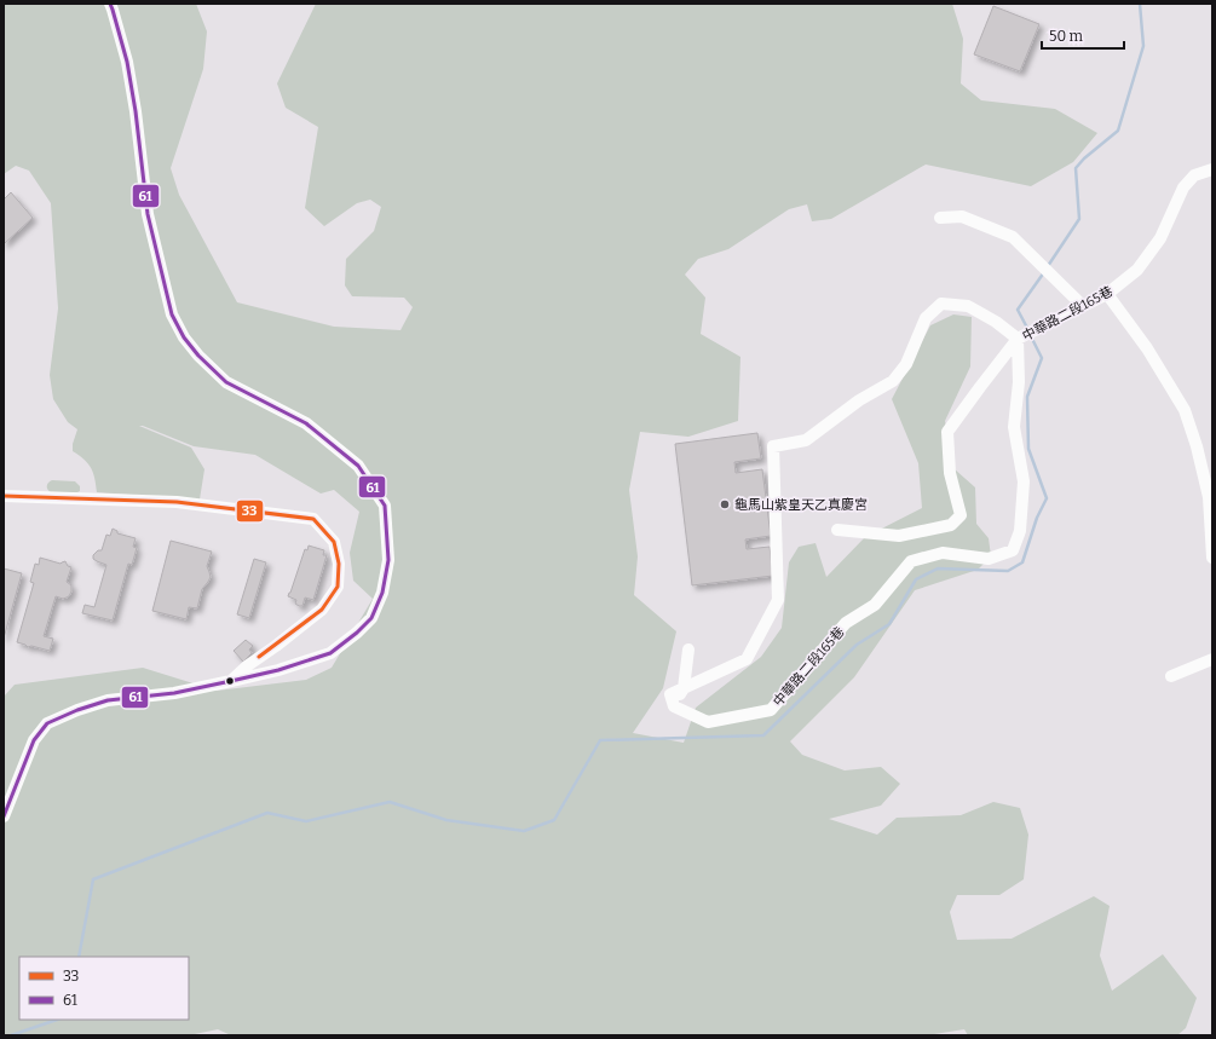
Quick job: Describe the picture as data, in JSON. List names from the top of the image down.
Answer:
{
  "streets": {
    "street": ["中華路二段165巷"]
  },
  "places": ["龜馬山紫皇天乙真慶宮"],
  "lines": ["transit line 61", "transit line 33"],
  "legend": ["33", "61"],
  "scale_bar": "50 m"
}
